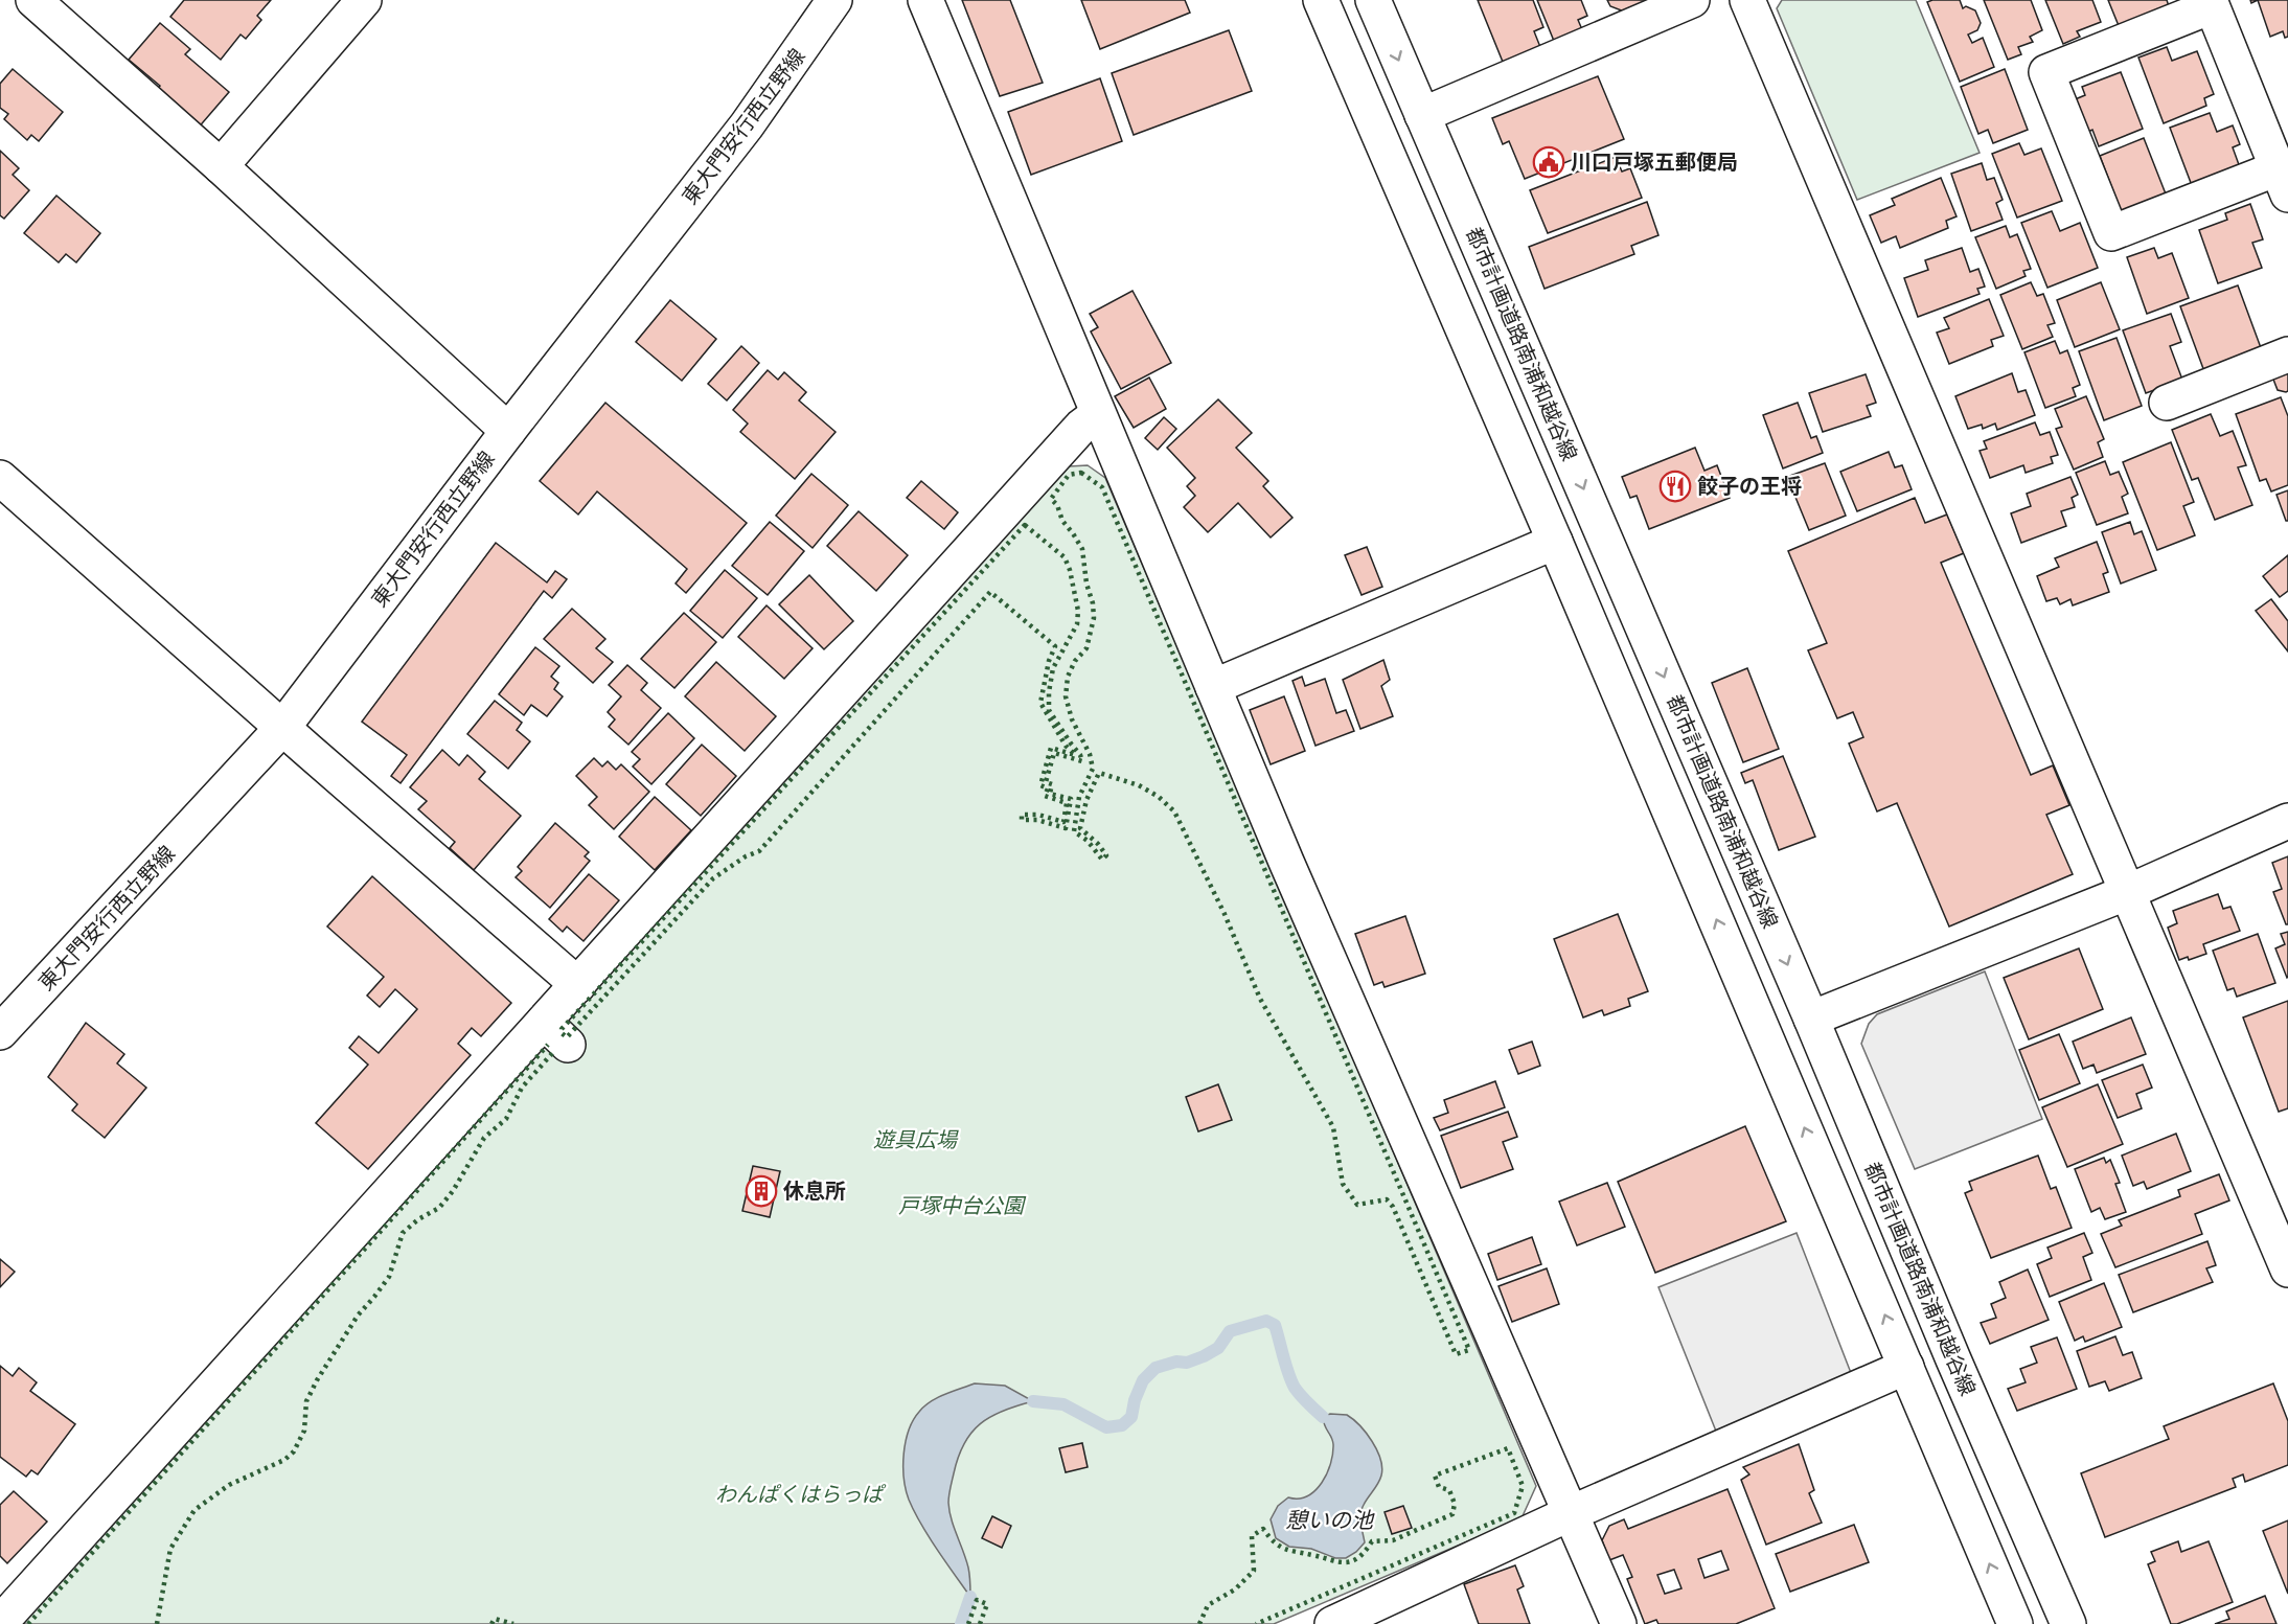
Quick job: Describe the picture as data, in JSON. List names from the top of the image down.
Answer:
{
  "streets": {
    "street": ["東大門安行西立野線", "都市計画道路南浦和越谷線"]
  },
  "water": ["憩いの池"],
  "parks": ["遊具広場", "戸塚中台公園", "わんぱくはらっぱ"],
  "places": {
    "public building": ["川口戸塚五郵便局"],
    "restaurant": ["餃子の王将"],
    "building": ["休息所"]
  }
}
